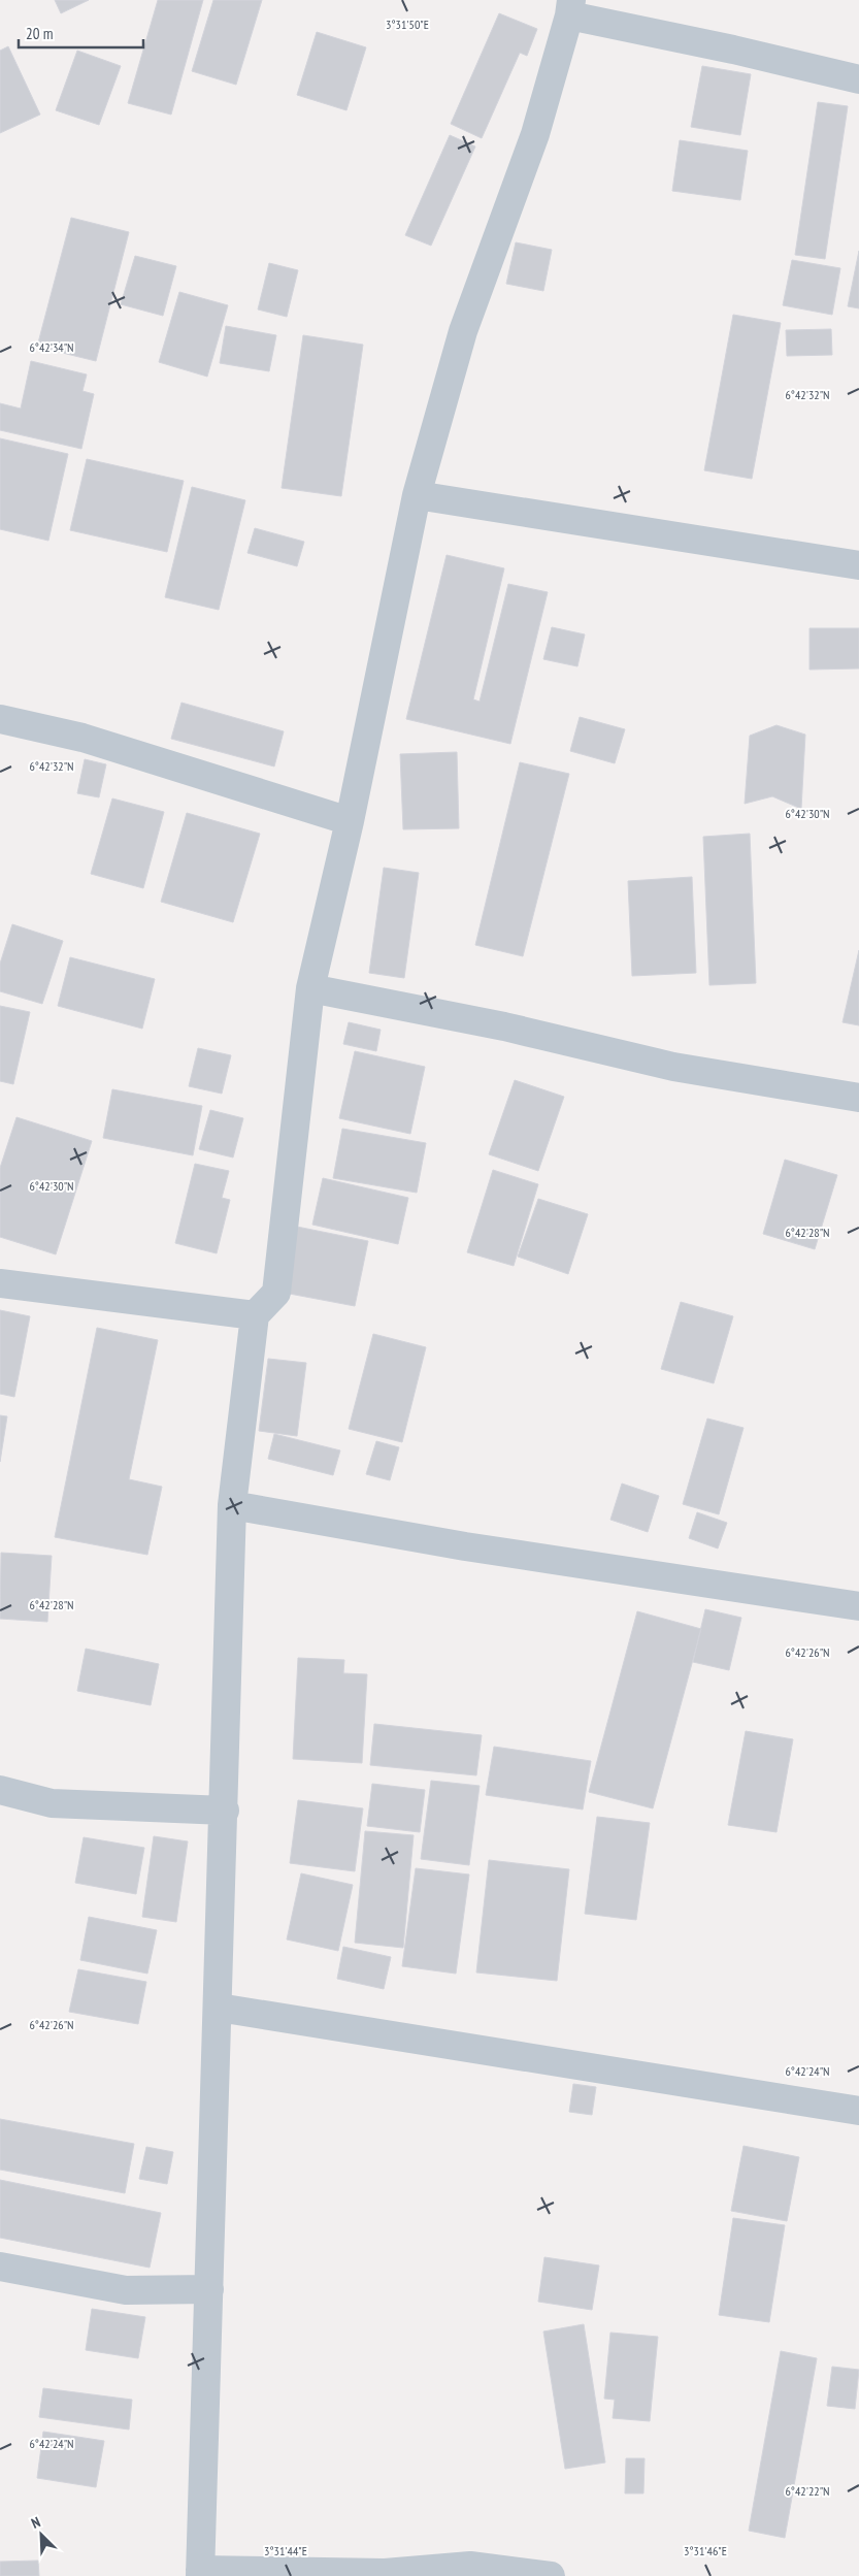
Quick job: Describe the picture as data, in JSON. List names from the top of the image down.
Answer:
{
  "scale_bar": "20 m",
  "north": "top left",
  "coordinates": [
    "3°31'50\"E",
    "6°42'34\"N",
    "6°42'32\"N",
    "6°42'30\"N",
    "6°42'28\"N",
    "6°42'26\"N",
    "6°42'24\"N",
    "6°42'22\"N",
    "3°31'44\"E",
    "3°31'46\"E"
  ]
}
